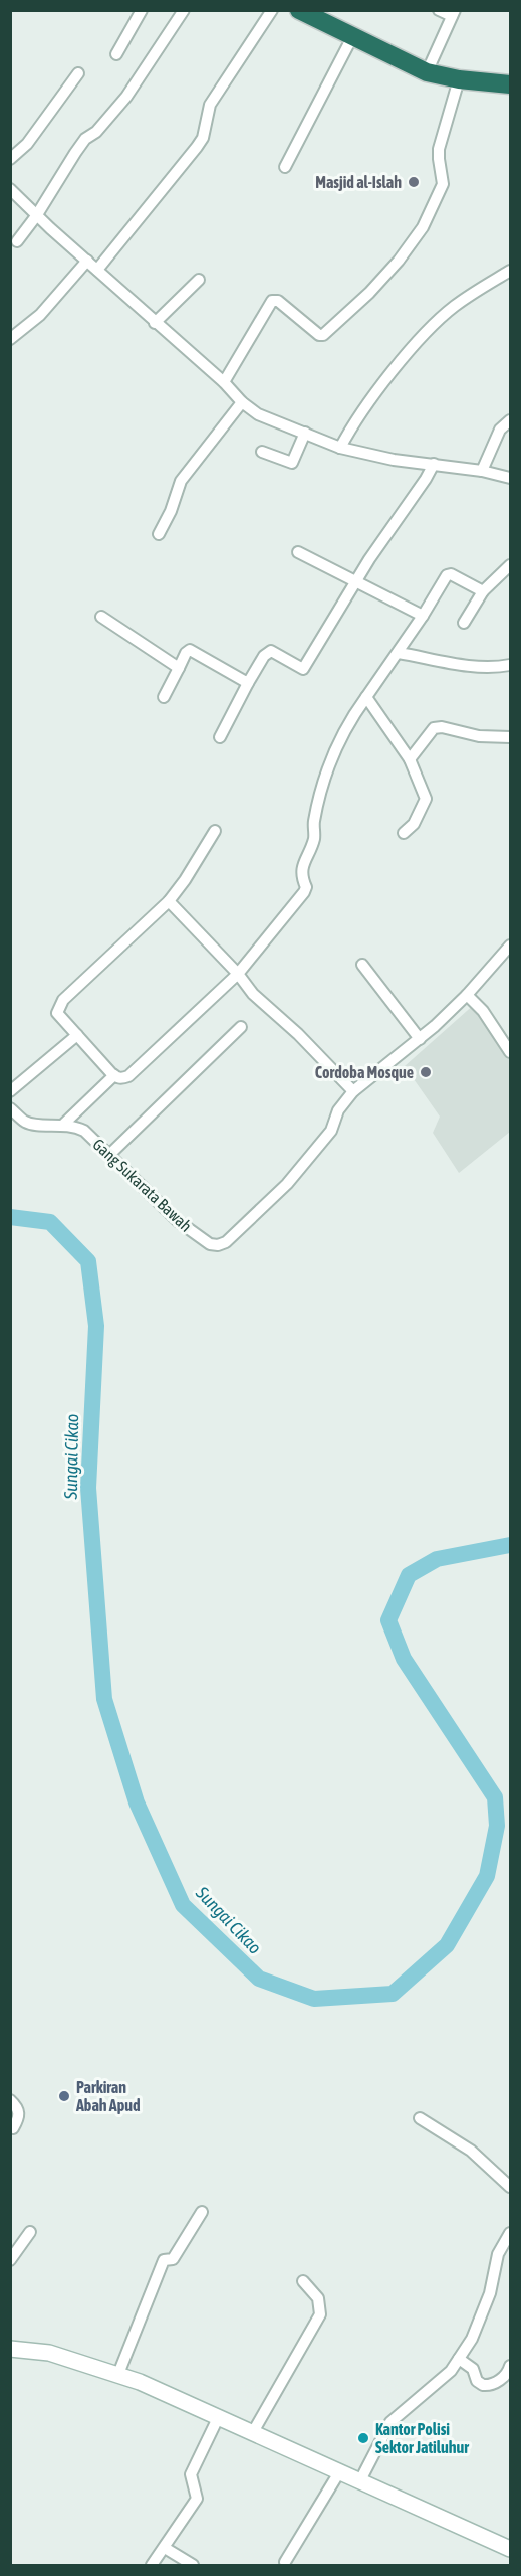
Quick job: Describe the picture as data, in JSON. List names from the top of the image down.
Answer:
{
  "streets": {
    "street": ["Gang Sukarata Bawah"]
  },
  "water": ["Sungai Cikao"],
  "places": [
    "Masjid al-Islah",
    "Cordoba Mosque",
    "Parkiran Abah Apud",
    "Kantor Polisi Sektor Jatiluhur"
  ]
}
